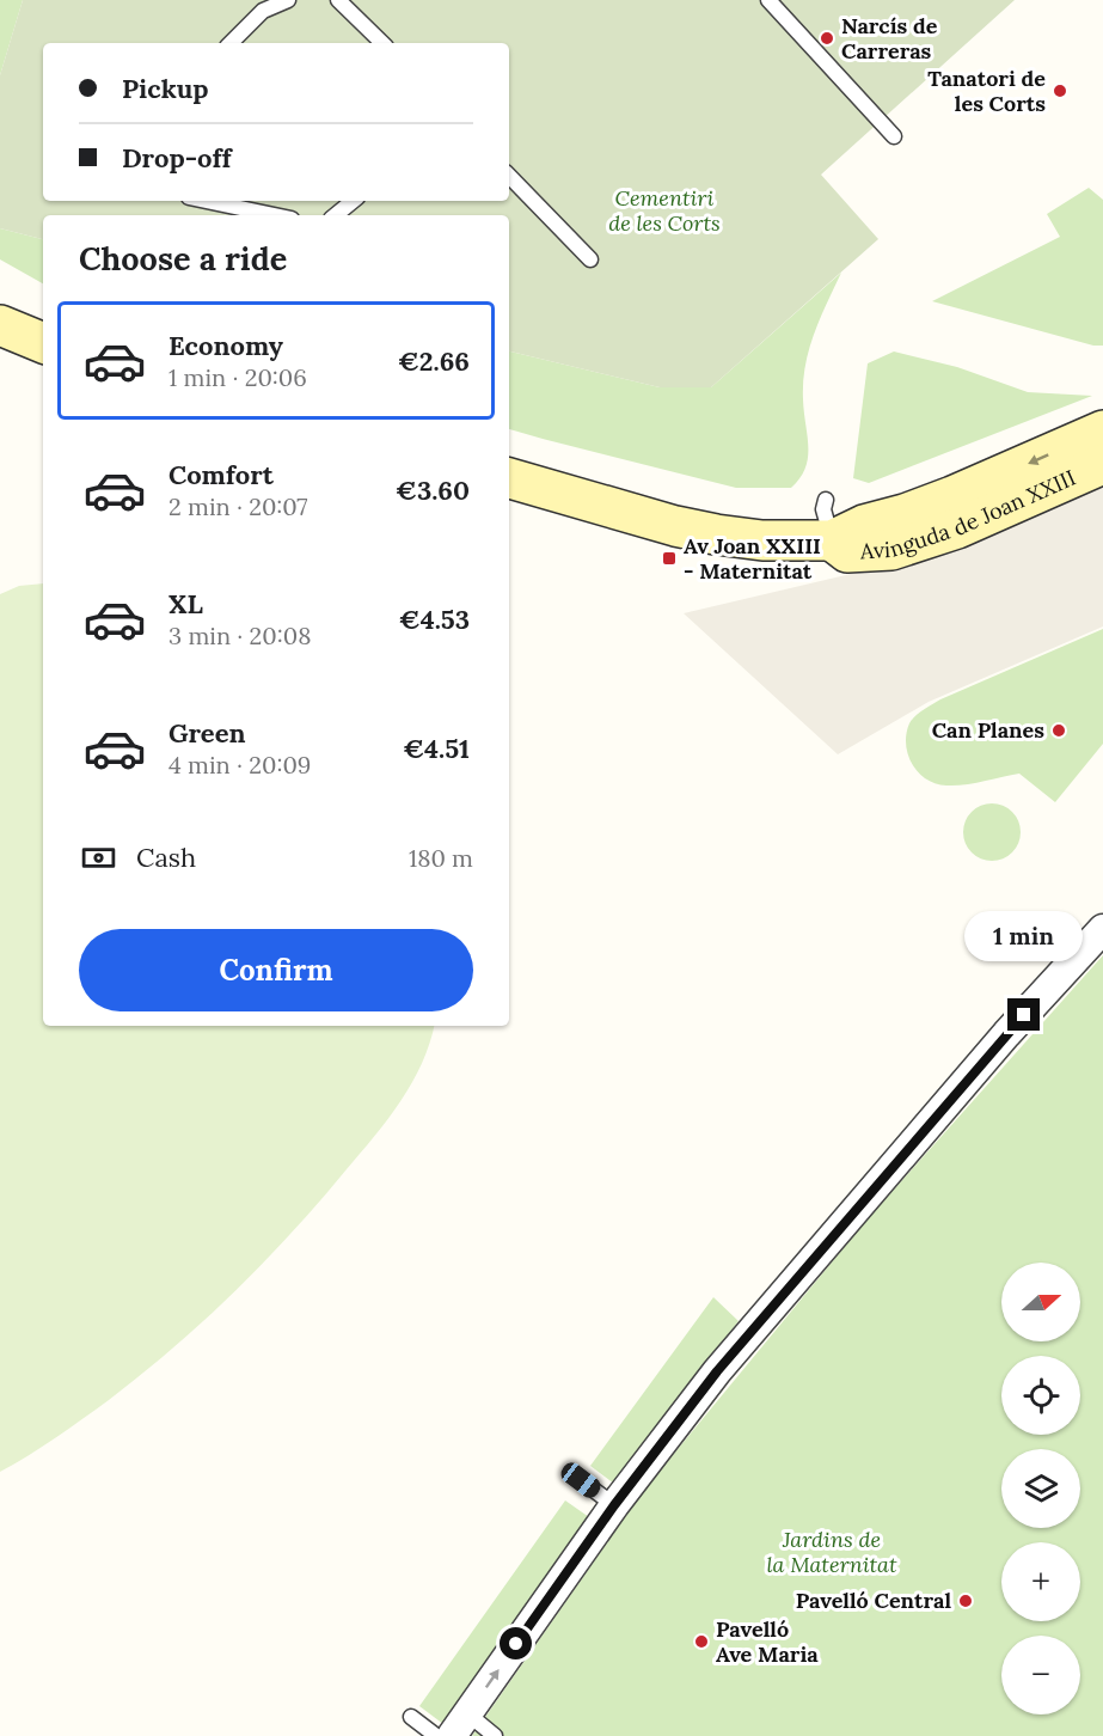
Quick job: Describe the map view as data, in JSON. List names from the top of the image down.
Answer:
{
  "streets": {
    "street": ["Avinguda de Joan XXIII"]
  },
  "parks": ["Cementiri de les Corts", "Jardins de la Maternitat"],
  "places": {
    "other": [
      "Narcís de Carreras",
      "Tanatori de les Corts",
      "Can Planes",
      "Pavelló Central",
      "Pavelló Ave Maria"
    ],
    "transit": ["Av Joan XXIII - Maternitat"]
  },
  "north": "right",
  "page": {
    "banner": ["Pickup", "Drop-off"],
    "heading": "Choose a ride",
    "list": [
      {
        "name": "Economy",
        "note": "1 min · 20:06",
        "value": "€2.66"
      },
      {
        "name": "Comfort",
        "note": "2 min · 20:07",
        "value": "€3.60"
      },
      {
        "name": "XL",
        "note": "3 min · 20:08",
        "value": "€4.53"
      },
      {
        "name": "Green",
        "note": "4 min · 20:09",
        "value": "€4.51"
      }
    ],
    "pay": ["Cash", "180 m"],
    "bubble": "1 min",
    "buttons": "Confirm",
    "map_buttons": ["+", "−"]
  }
}
